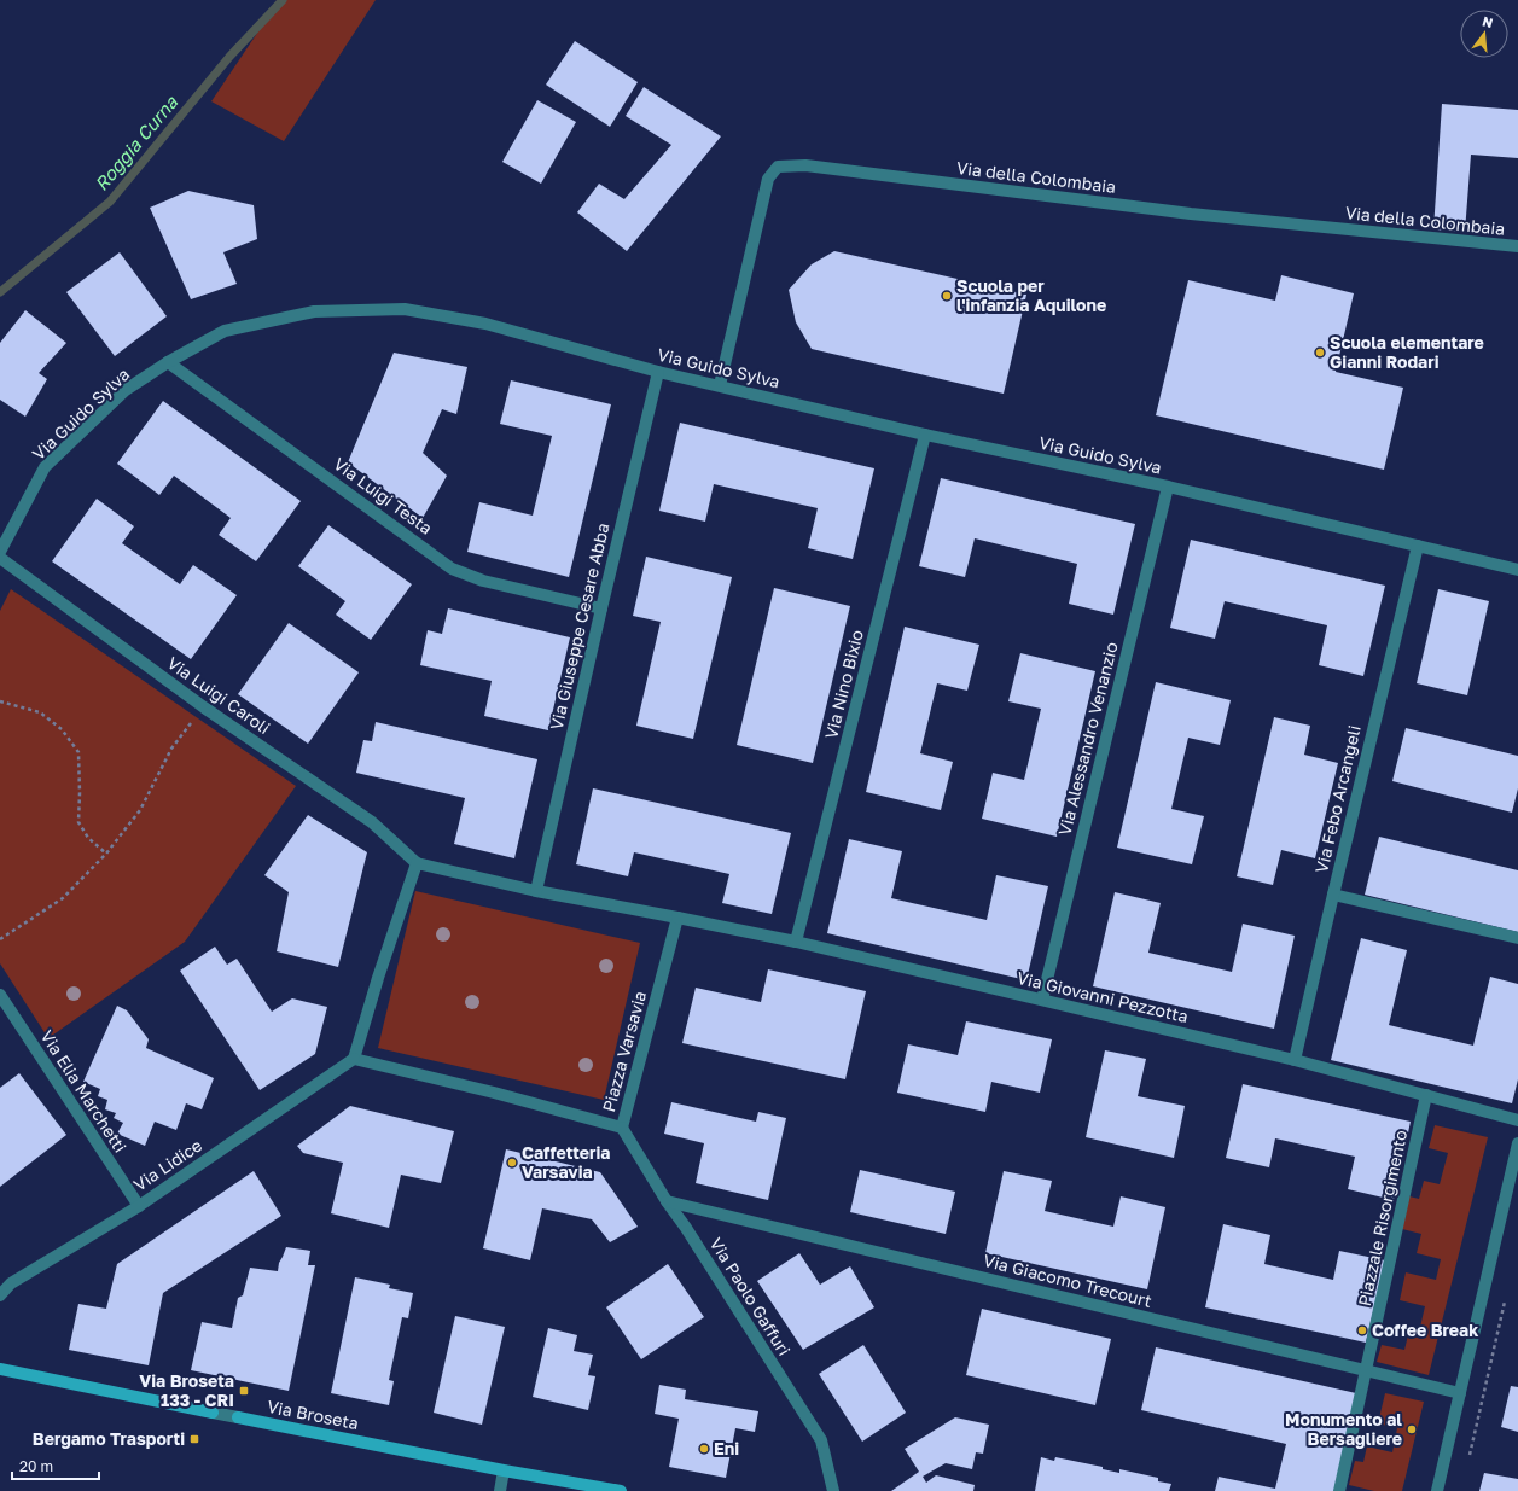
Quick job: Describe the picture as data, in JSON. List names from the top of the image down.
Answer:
{
  "streets": {
    "street": [
      "Via della Colombaia",
      "Via Guido Sylva",
      "Via Luigi Testa",
      "Via Giuseppe Cesare Abba",
      "Via Nino Bixio",
      "Via Luigi Caroli",
      "Via Alessandro Venanzio",
      "Via Febo Arcangeli",
      "Via Giovanni Pezzotta",
      "Piazza Varsavia",
      "Via Elia Marchetti",
      "Via Lidice",
      "Piazzale Risorgimento",
      "Via Giacomo Trecourt",
      "Via Paolo Gaffuri",
      "Via Broseta"
    ]
  },
  "crossings": [
    ["Via della Colombaia", "Via Guido Sylva"],
    ["Via Guido Sylva", "Via Luigi Testa"],
    ["Via Guido Sylva", "Via Giuseppe Cesare Abba"],
    ["Via Guido Sylva", "Via Nino Bixio"],
    ["Via Guido Sylva", "Via Alessandro Venanzio"],
    ["Via Guido Sylva", "Via Febo Arcangeli"],
    ["Via Luigi Testa", "Via Giuseppe Cesare Abba"],
    ["Via Nino Bixio", "Via Giovanni Pezzotta"],
    ["Via Alessandro Venanzio", "Via Giovanni Pezzotta"],
    ["Via Febo Arcangeli", "Via Giovanni Pezzotta"],
    ["Via Giovanni Pezzotta", "Piazza Varsavia"],
    ["Via Giovanni Pezzotta", "Piazzale Risorgimento"],
    ["Piazza Varsavia", "Via Lidice"],
    ["Piazza Varsavia", "Via Paolo Gaffuri"],
    ["Via Elia Marchetti", "Via Lidice"],
    ["Piazzale Risorgimento", "Via Giacomo Trecourt"],
    ["Via Giacomo Trecourt", "Via Paolo Gaffuri"]
  ],
  "water": ["Roggia Curna"],
  "places": {
    "other": [
      "Scuola per l'infanzia Aquilone",
      "Scuola elementare Gianni Rodari",
      "Caffetteria Varsavia",
      "Coffee Break",
      "Monumento al Bersagliere",
      "Eni"
    ],
    "transit": ["Via Broseta 133 - CRI", "Bergamo Trasporti"]
  },
  "scale_bar": "20 m",
  "north": "top"
}
